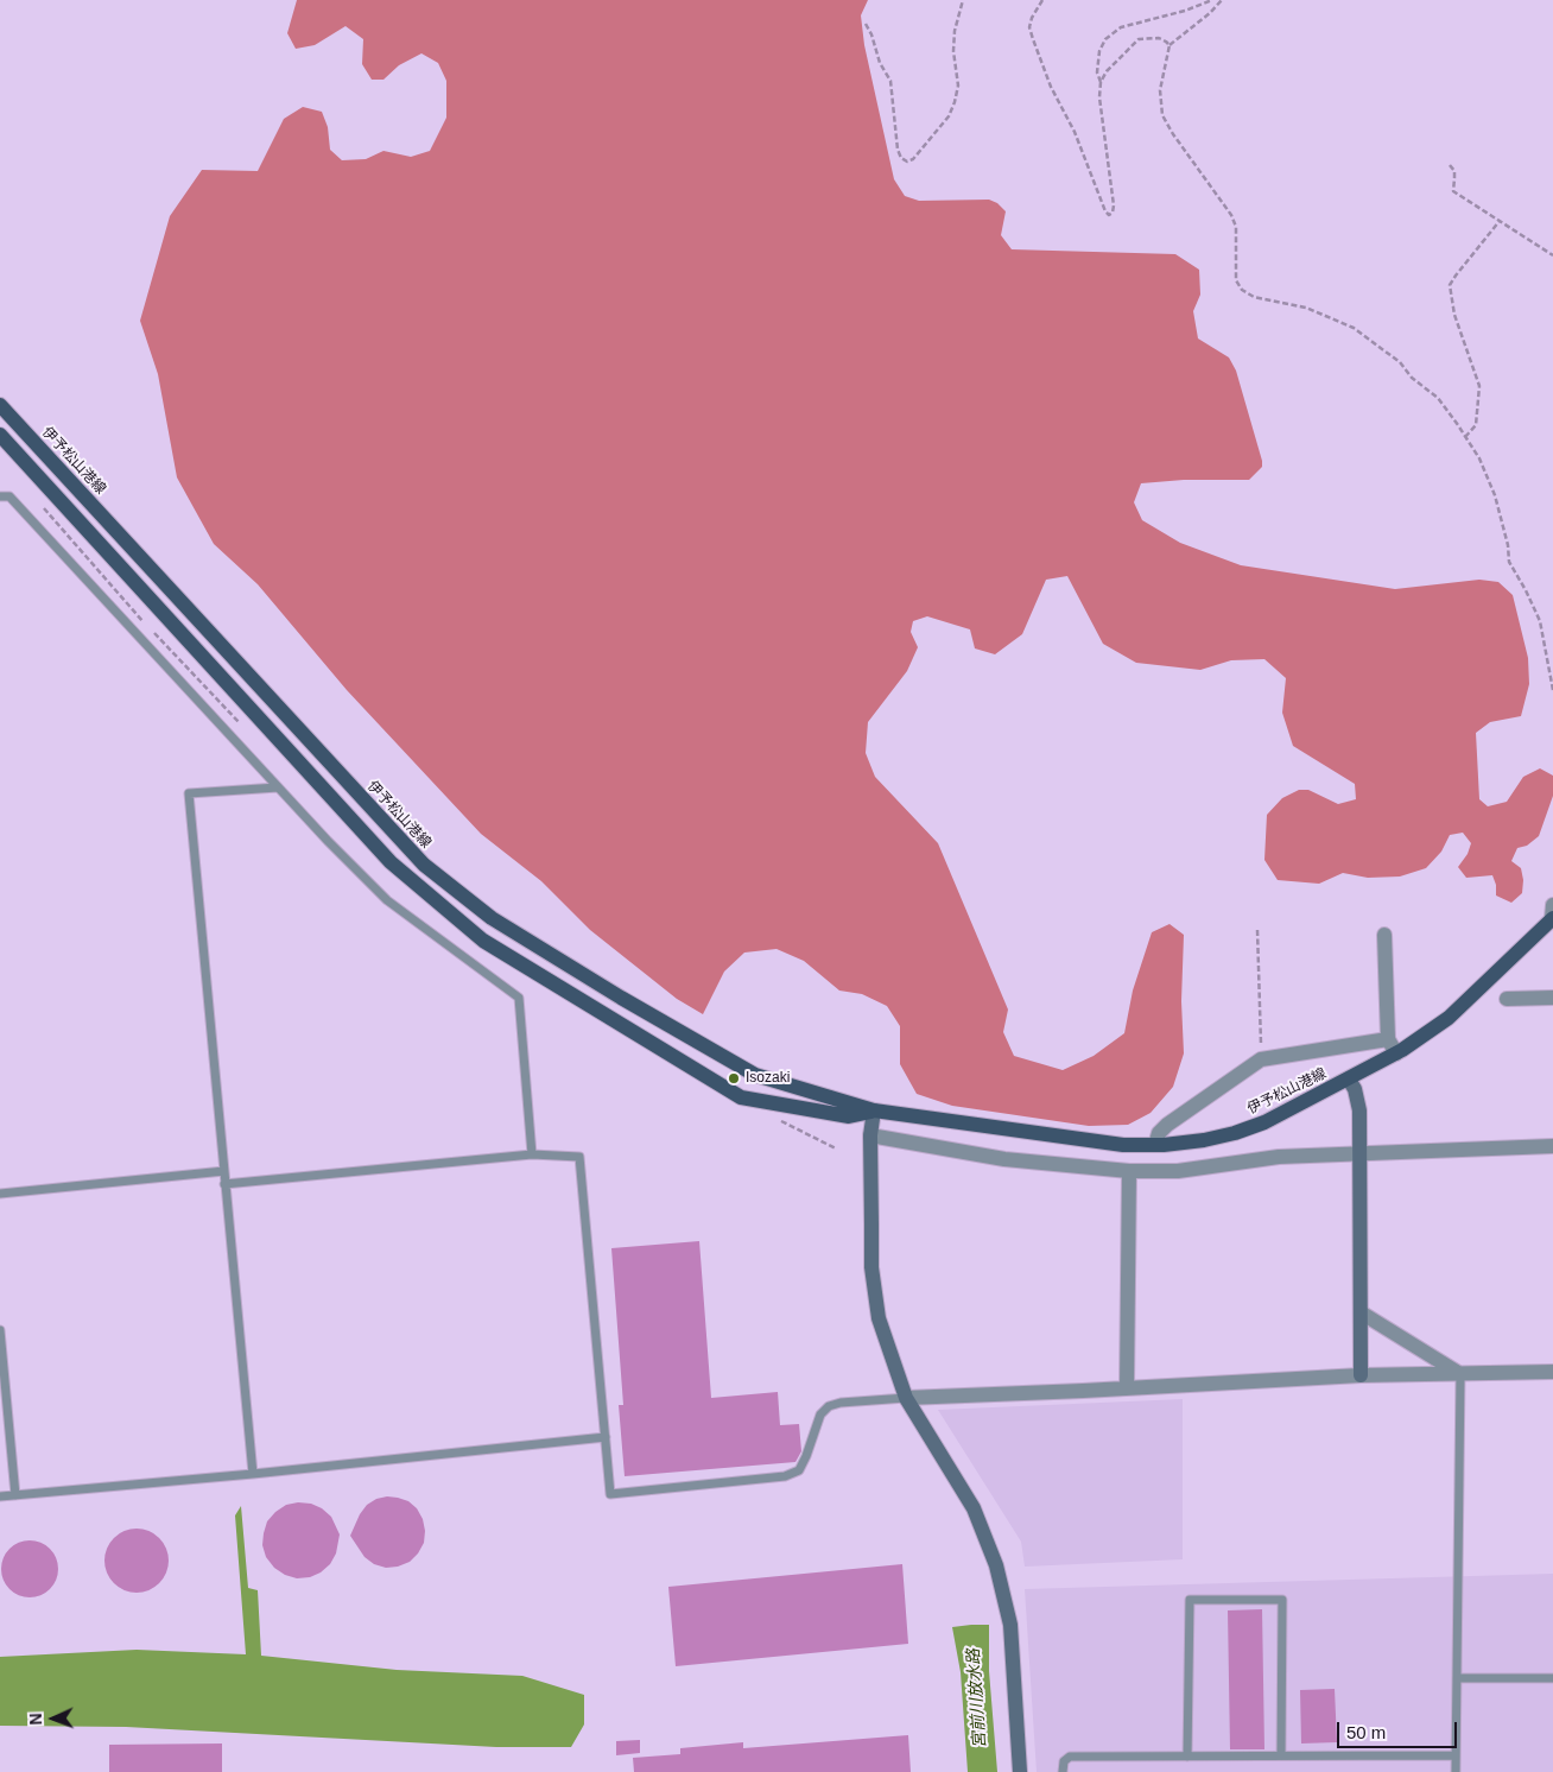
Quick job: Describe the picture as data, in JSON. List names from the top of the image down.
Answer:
{
  "streets": {
    "main road": ["伊予松山港線"]
  },
  "water": ["宮前川放水路"],
  "places": ["Isozaki"],
  "scale_bar": "50 m",
  "north": "left"
}
